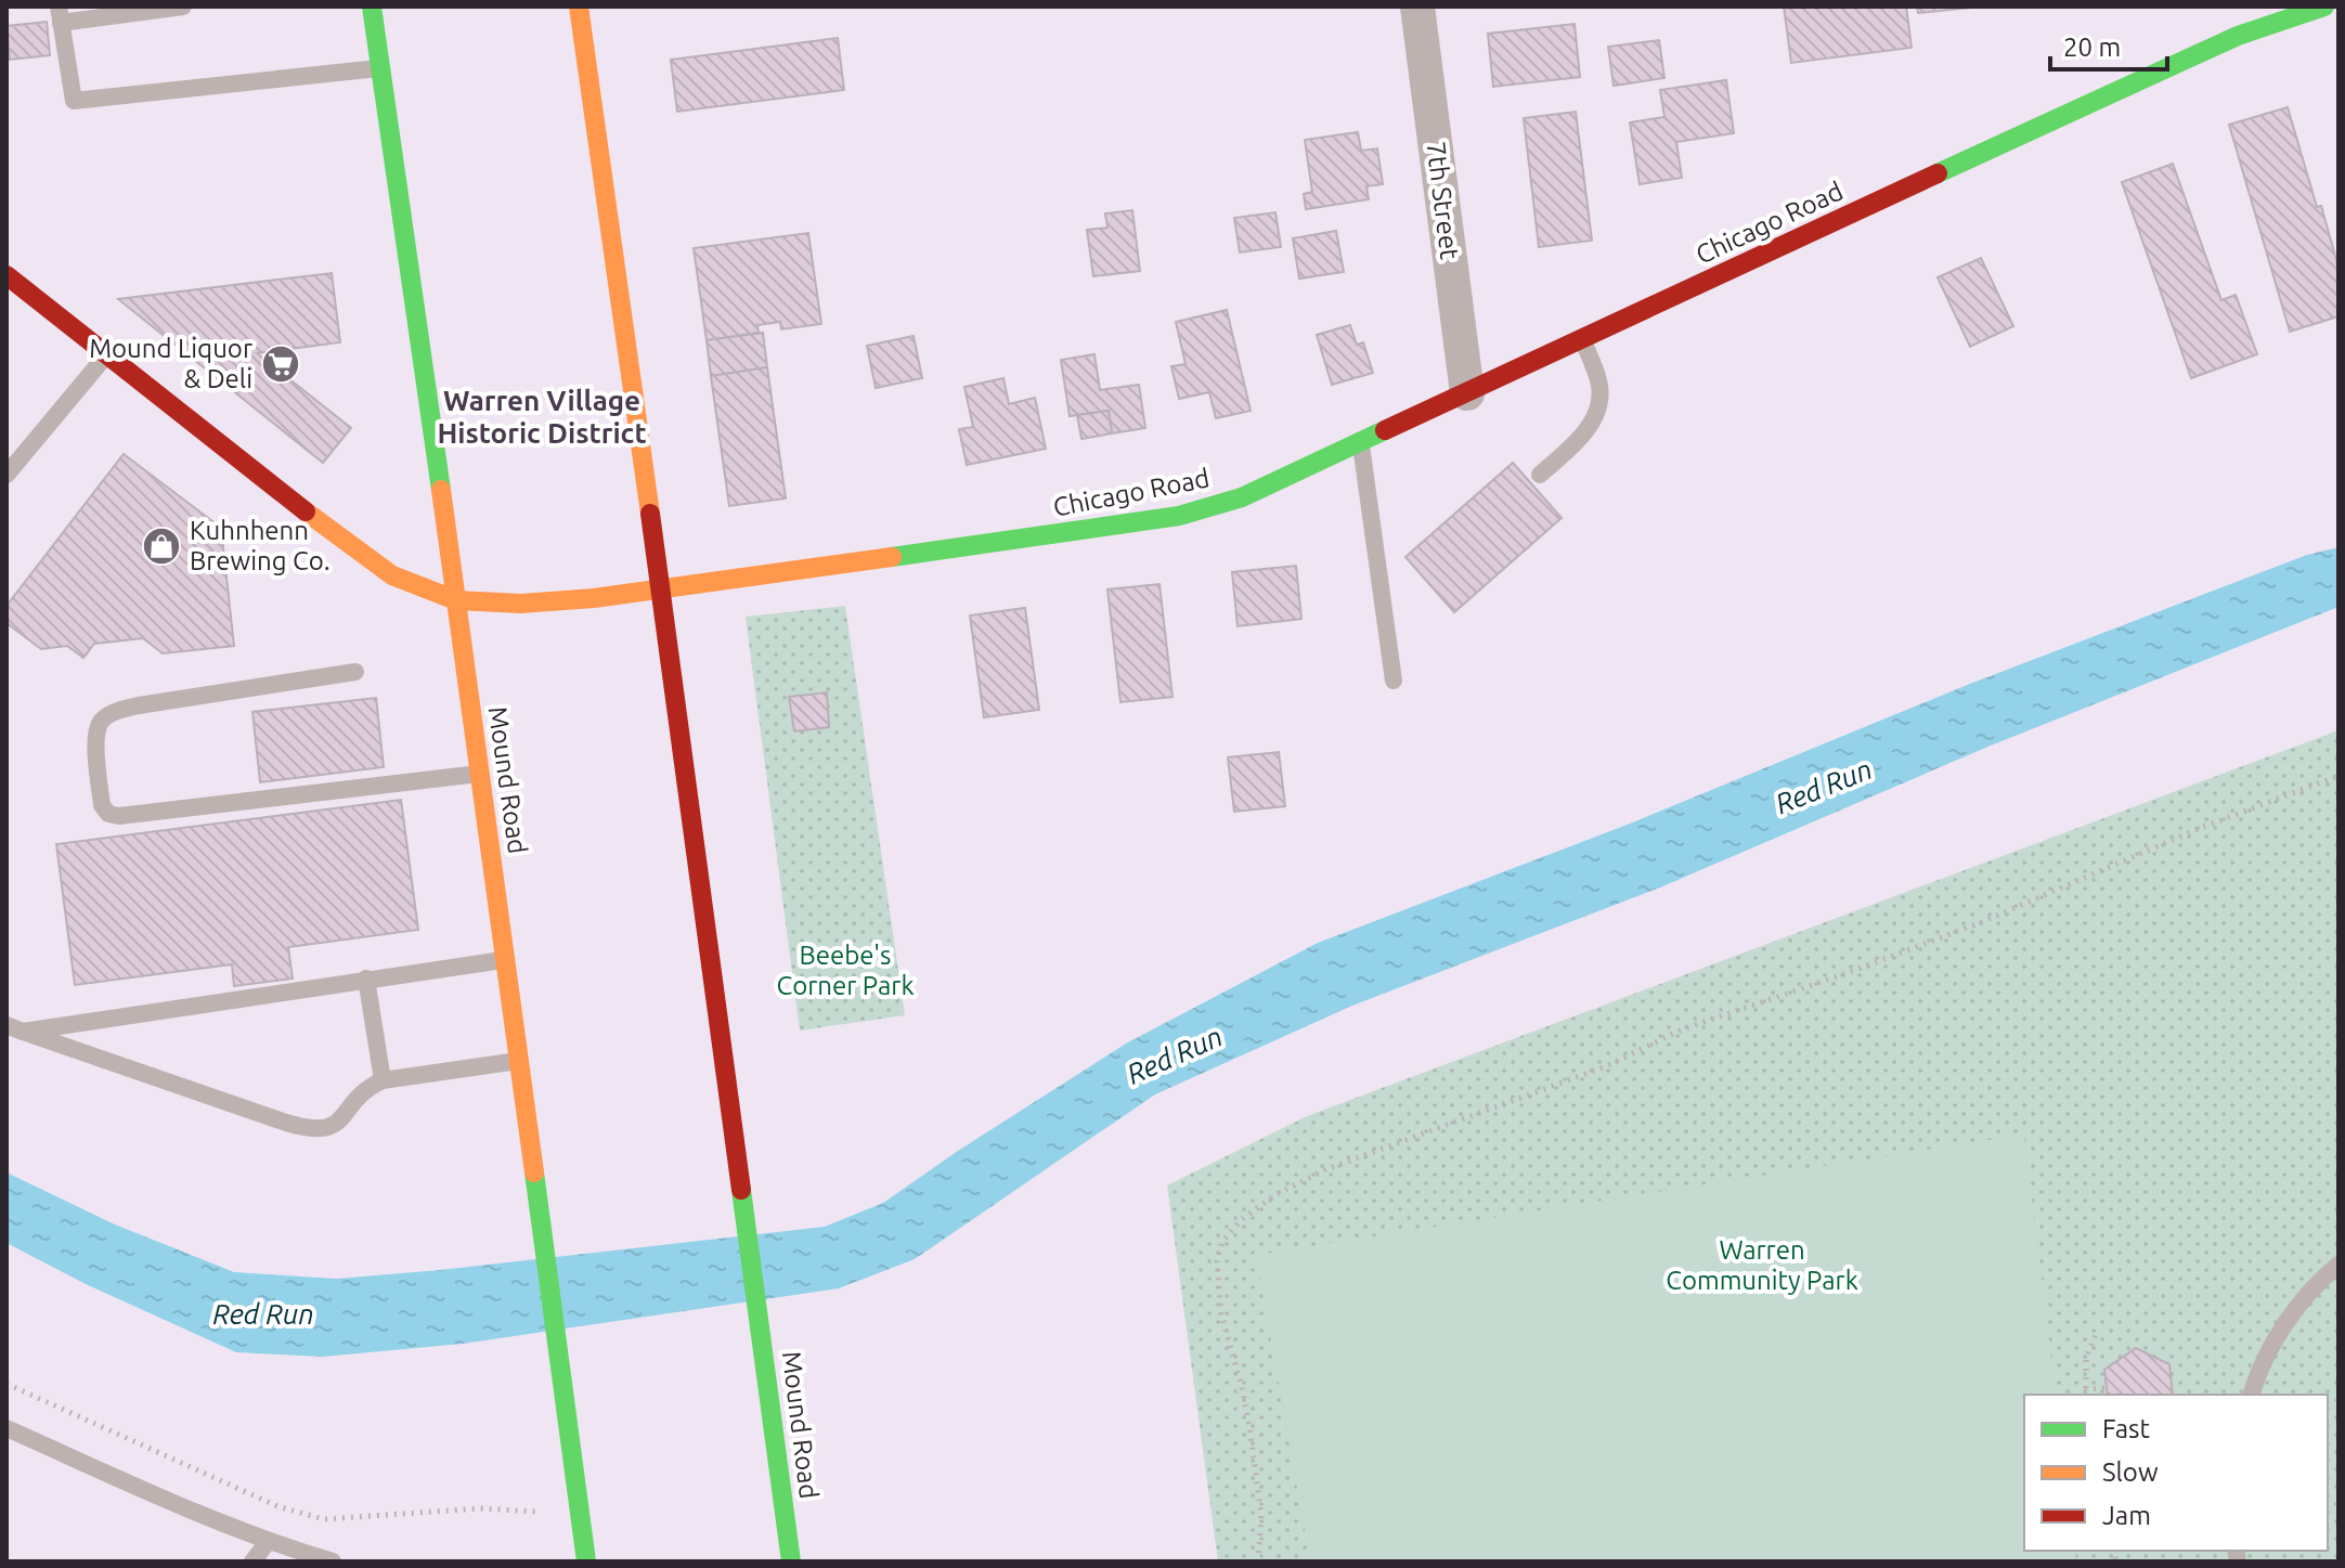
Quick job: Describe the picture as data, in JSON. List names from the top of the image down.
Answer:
{
  "streets": {
    "main road": ["Chicago Road", "Mound Road"],
    "street": ["7th Street"]
  },
  "crossings": [
    ["7th Street", "Chicago Road"],
    ["Chicago Road", "Mound Road"]
  ],
  "districts": ["Warren Village Historic District"],
  "water": ["Red Run"],
  "parks": ["Beebe's Corner Park", "Warren Community Park"],
  "places": {
    "supermarket": ["Mound Liquor & Deli"],
    "shop": ["Kuhnhenn Brewing Co."]
  },
  "legend": ["Fast", "Slow", "Jam"],
  "scale_bar": "20 m"
}
